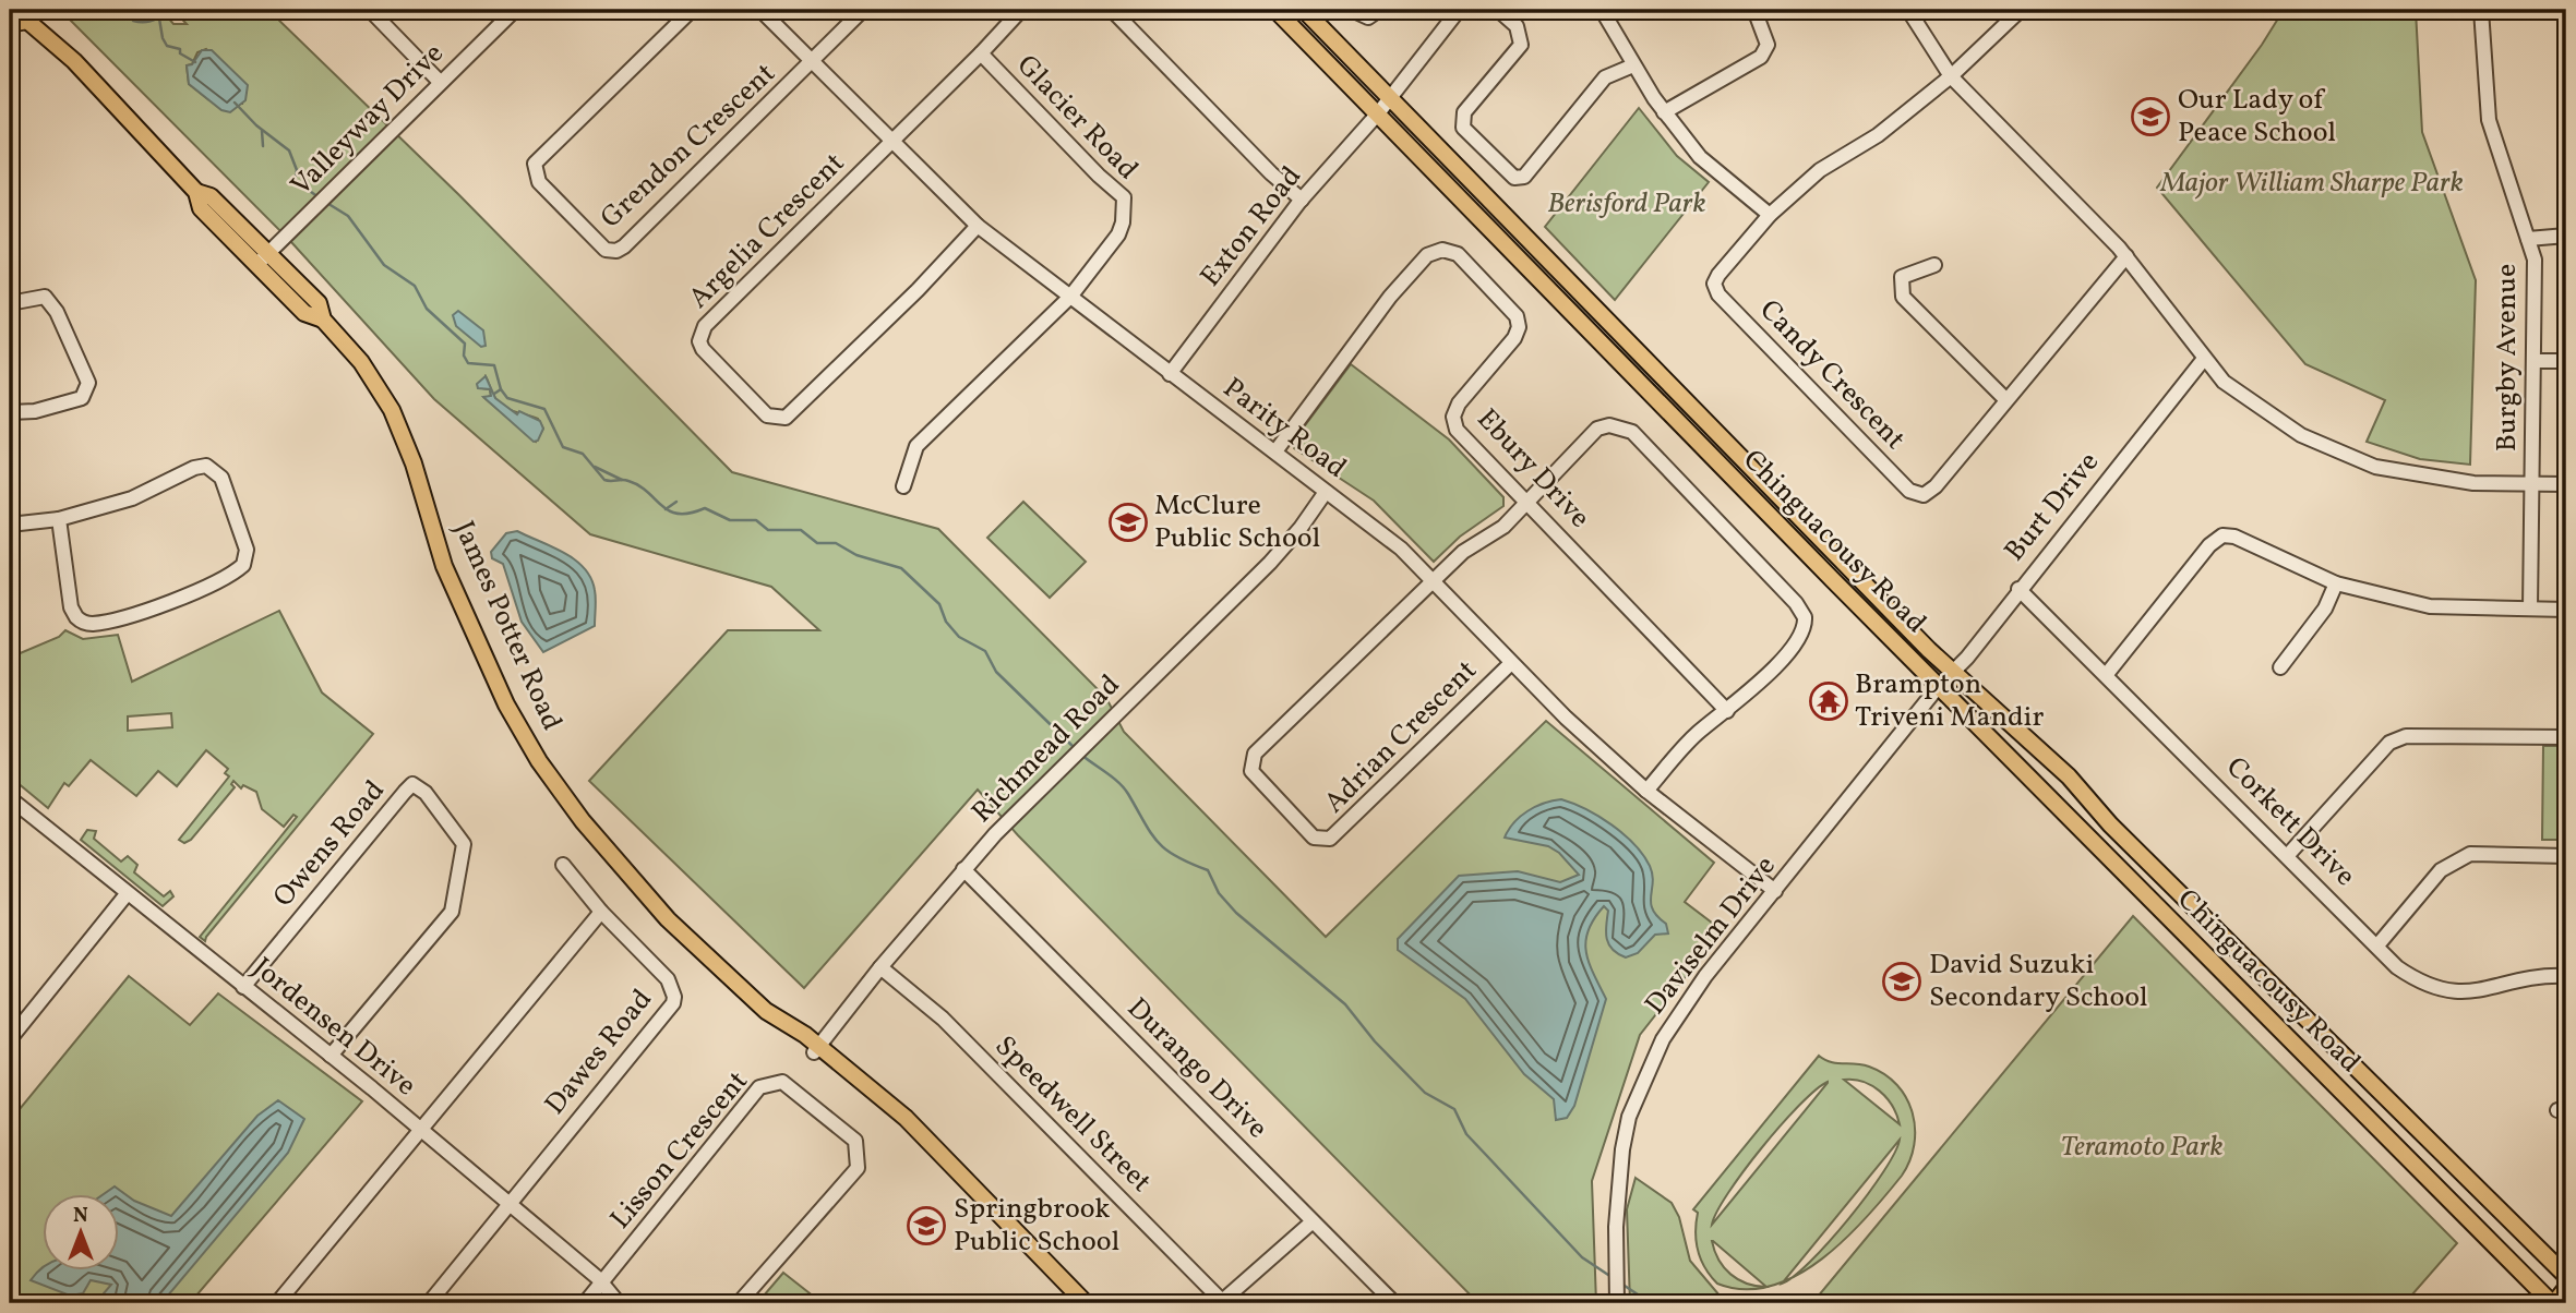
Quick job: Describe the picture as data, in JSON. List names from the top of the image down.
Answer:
{
  "streets": {
    "main road": ["Chinguacousy Road", "James Potter Road"],
    "street": [
      "Glacier Road",
      "Valleyway Drive",
      "Grendon Crescent",
      "Exton Road",
      "Argelia Crescent",
      "Burgby Avenue",
      "Candy Crescent",
      "Parity Road",
      "Ebury Drive",
      "Burt Drive",
      "Adrian Crescent",
      "Richmead Road",
      "Corkett Drive",
      "Owens Road",
      "Daviselm Drive",
      "Jordensen Drive",
      "Dawes Road",
      "Durango Drive",
      "Speedwell Street",
      "Lisson Crescent"
    ]
  },
  "crossings": [
    ["Glacier Road", "Parity Road"],
    ["Valleyway Drive", "James Potter Road"],
    ["Grendon Crescent", "Parity Road"],
    ["Exton Road", "Parity Road"],
    ["Exton Road", "Chinguacousy Road"],
    ["Argelia Crescent", "Parity Road"],
    ["Parity Road", "Ebury Drive"],
    ["Parity Road", "Adrian Crescent"],
    ["Parity Road", "Richmead Road"],
    ["Parity Road", "Daviselm Drive"],
    ["Ebury Drive", "Adrian Crescent"],
    ["Burt Drive", "Chinguacousy Road"],
    ["Burt Drive", "Corkett Drive"],
    ["Burt Drive", "Daviselm Drive"],
    ["Chinguacousy Road", "Daviselm Drive"],
    ["James Potter Road", "Richmead Road"],
    ["Richmead Road", "Durango Drive"],
    ["Richmead Road", "Speedwell Street"],
    ["Owens Road", "Jordensen Drive"],
    ["Jordensen Drive", "Dawes Road"],
    ["Jordensen Drive", "Lisson Crescent"]
  ],
  "parks": ["Major William Sharpe Park", "Berisford Park", "Teramoto Park"],
  "places": {
    "school or university": [
      "Our Lady of Peace School",
      "McClure Public School",
      "David Suzuki Secondary School",
      "Springbrook Public School"
    ],
    "temple": ["Brampton Triveni Mandir"]
  },
  "north": "top"
}
